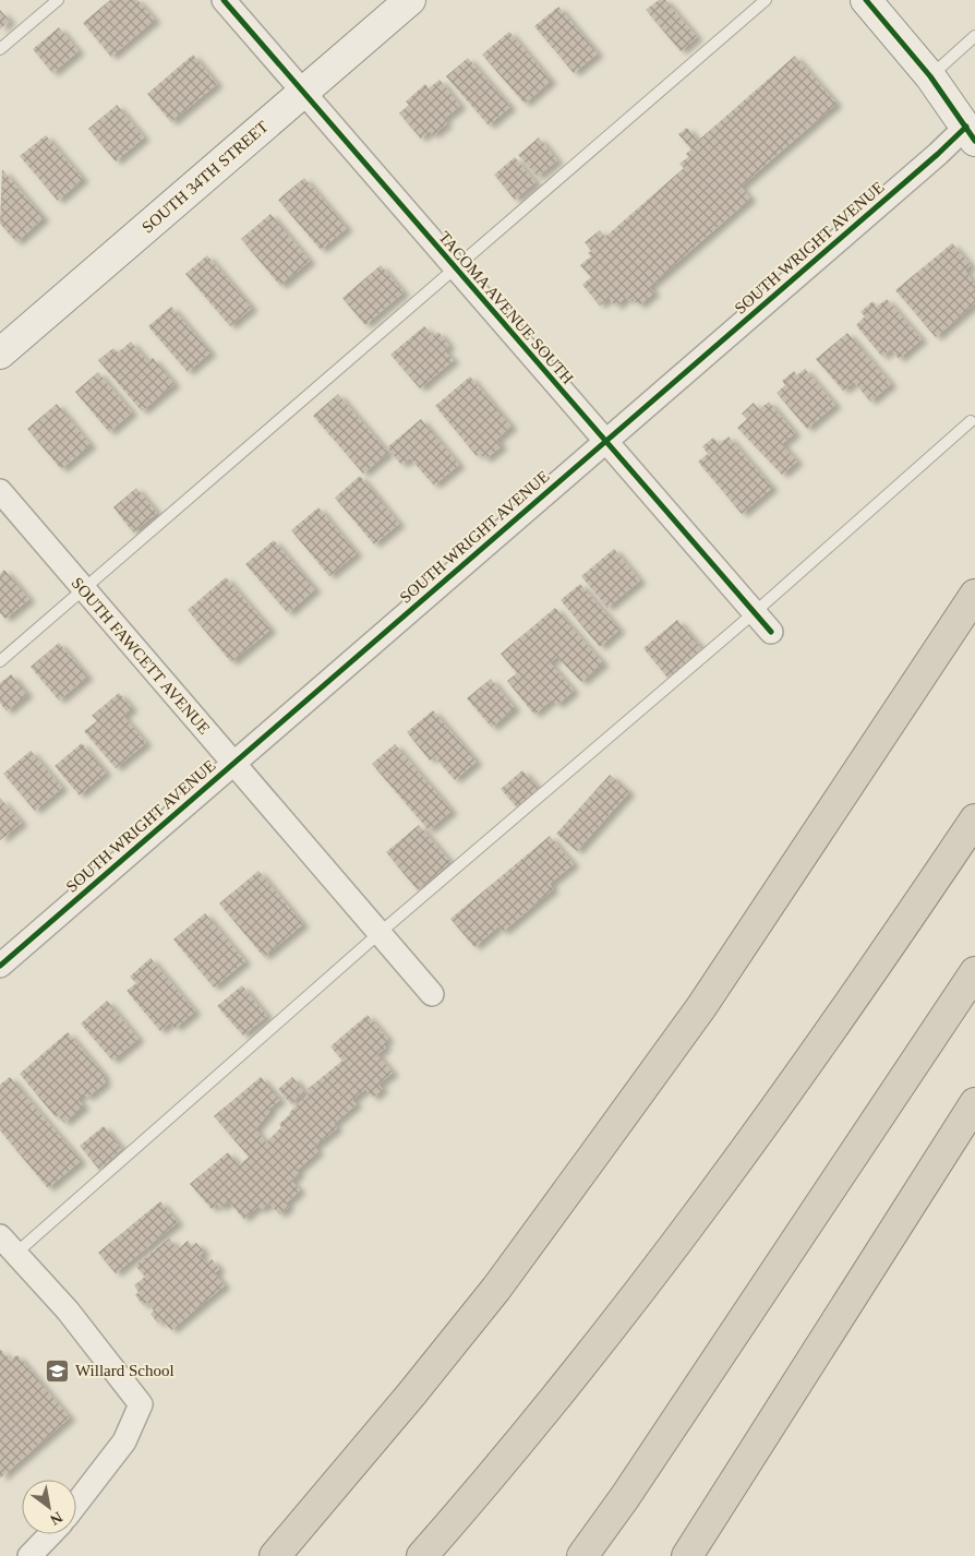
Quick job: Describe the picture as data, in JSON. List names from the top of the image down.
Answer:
{
  "streets": {
    "street": [
      "SOUTH 34TH STREET",
      "SOUTH WRIGHT AVENUE",
      "TACOMA AVENUE SOUTH",
      "SOUTH FAWCETT AVENUE"
    ]
  },
  "crossings": [
    ["SOUTH 34TH STREET", "TACOMA AVENUE SOUTH"],
    ["SOUTH WRIGHT AVENUE", "TACOMA AVENUE SOUTH"],
    ["SOUTH WRIGHT AVENUE", "SOUTH FAWCETT AVENUE"]
  ],
  "places": {
    "school or university": ["Willard School"]
  },
  "north": "bottom right"
}
